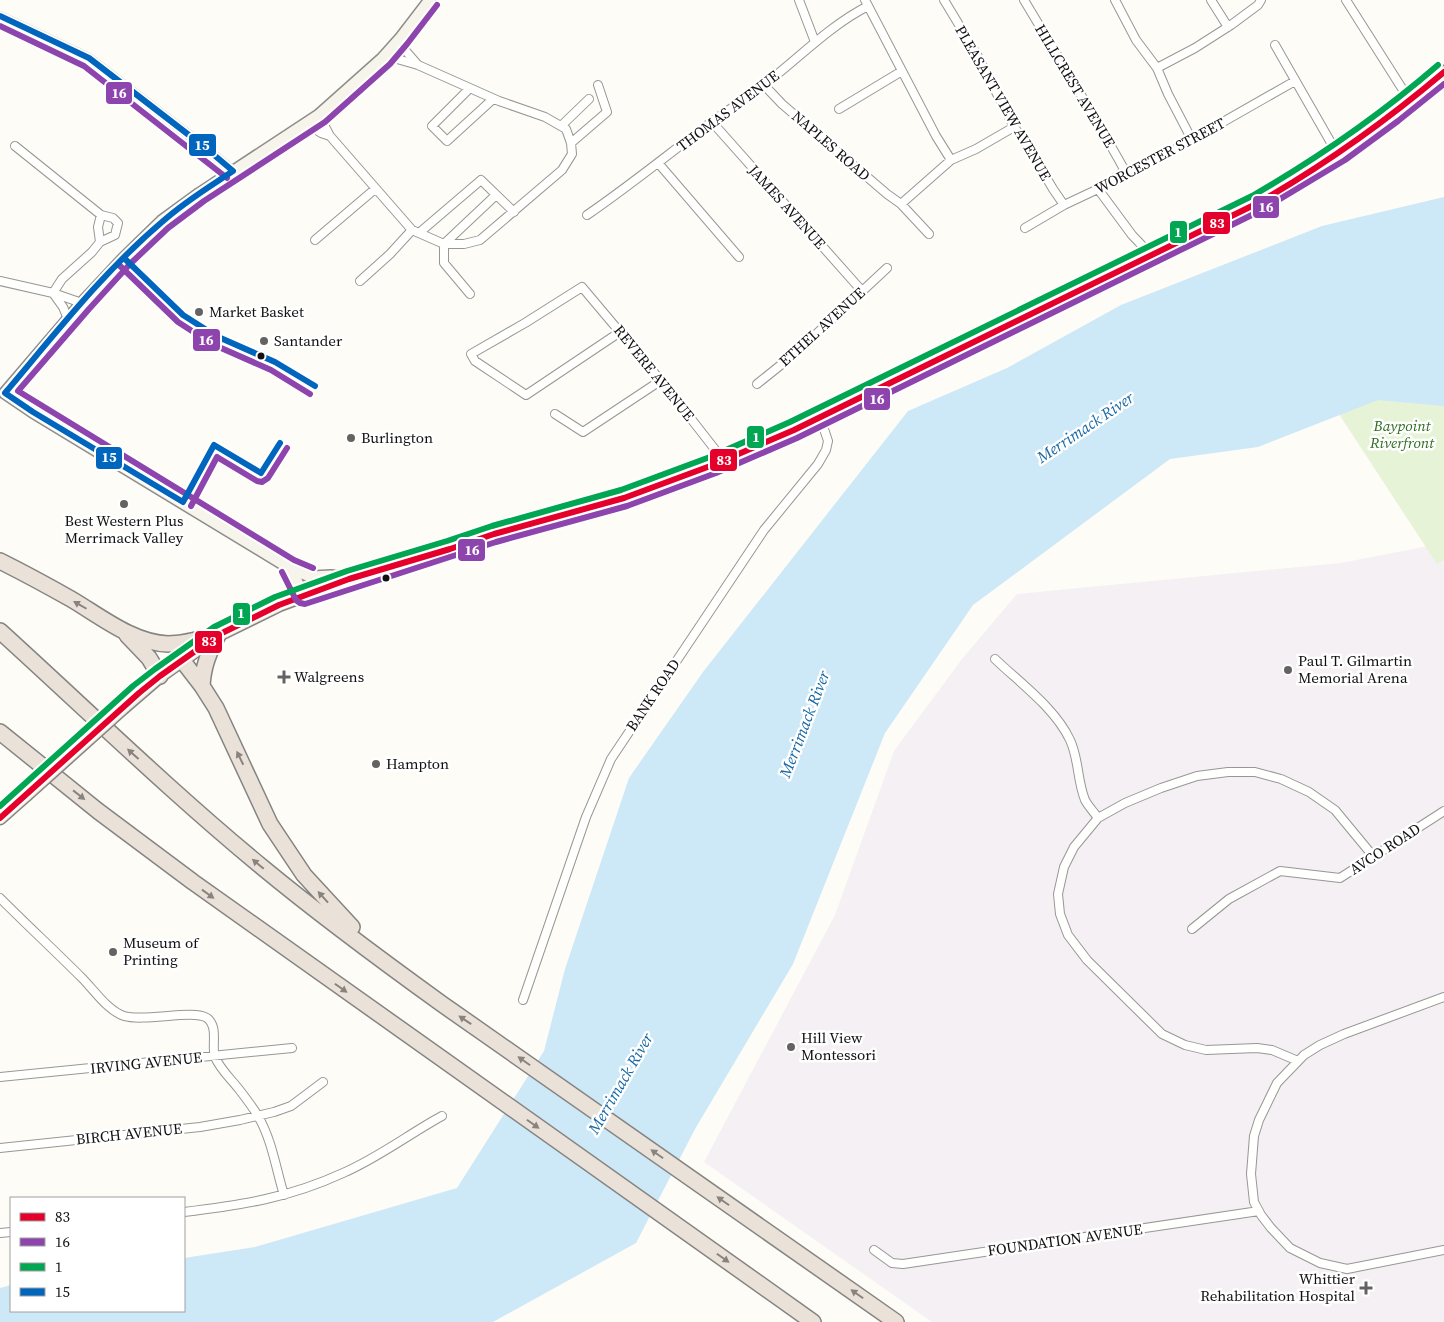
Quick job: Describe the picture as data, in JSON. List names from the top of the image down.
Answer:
{
  "streets": {
    "street": [
      "HILLCREST AVENUE",
      "PLEASANT VIEW AVENUE",
      "THOMAS AVENUE",
      "NAPLES ROAD",
      "WORCESTER STREET",
      "JAMES AVENUE",
      "ETHEL AVENUE",
      "REVERE AVENUE",
      "BANK ROAD",
      "AVCO ROAD",
      "IRVING AVENUE",
      "BIRCH AVENUE",
      "FOUNDATION AVENUE"
    ]
  },
  "crossings": [
    ["HILLCREST AVENUE", "WORCESTER STREET"],
    ["PLEASANT VIEW AVENUE", "WORCESTER STREET"],
    ["THOMAS AVENUE", "NAPLES ROAD"],
    ["THOMAS AVENUE", "JAMES AVENUE"],
    ["JAMES AVENUE", "ETHEL AVENUE"]
  ],
  "water": ["Merrimack River"],
  "parks": ["Baypoint Riverfront"],
  "places": {
    "other": [
      "Market Basket",
      "Santander",
      "Burlington",
      "Best Western Plus Merrimack Valley",
      "Paul T. Gilmartin Memorial Arena",
      "Hampton",
      "Museum of Printing",
      "Hill View Montessori"
    ],
    "health": ["Walgreens", "Whittier Rehabilitation Hospital"]
  },
  "lines": [
    "transit line 16",
    "transit line 15",
    "transit line 1",
    "transit line 83"
  ],
  "legend": [
    "83",
    "16",
    "1",
    "15"
  ]
}
